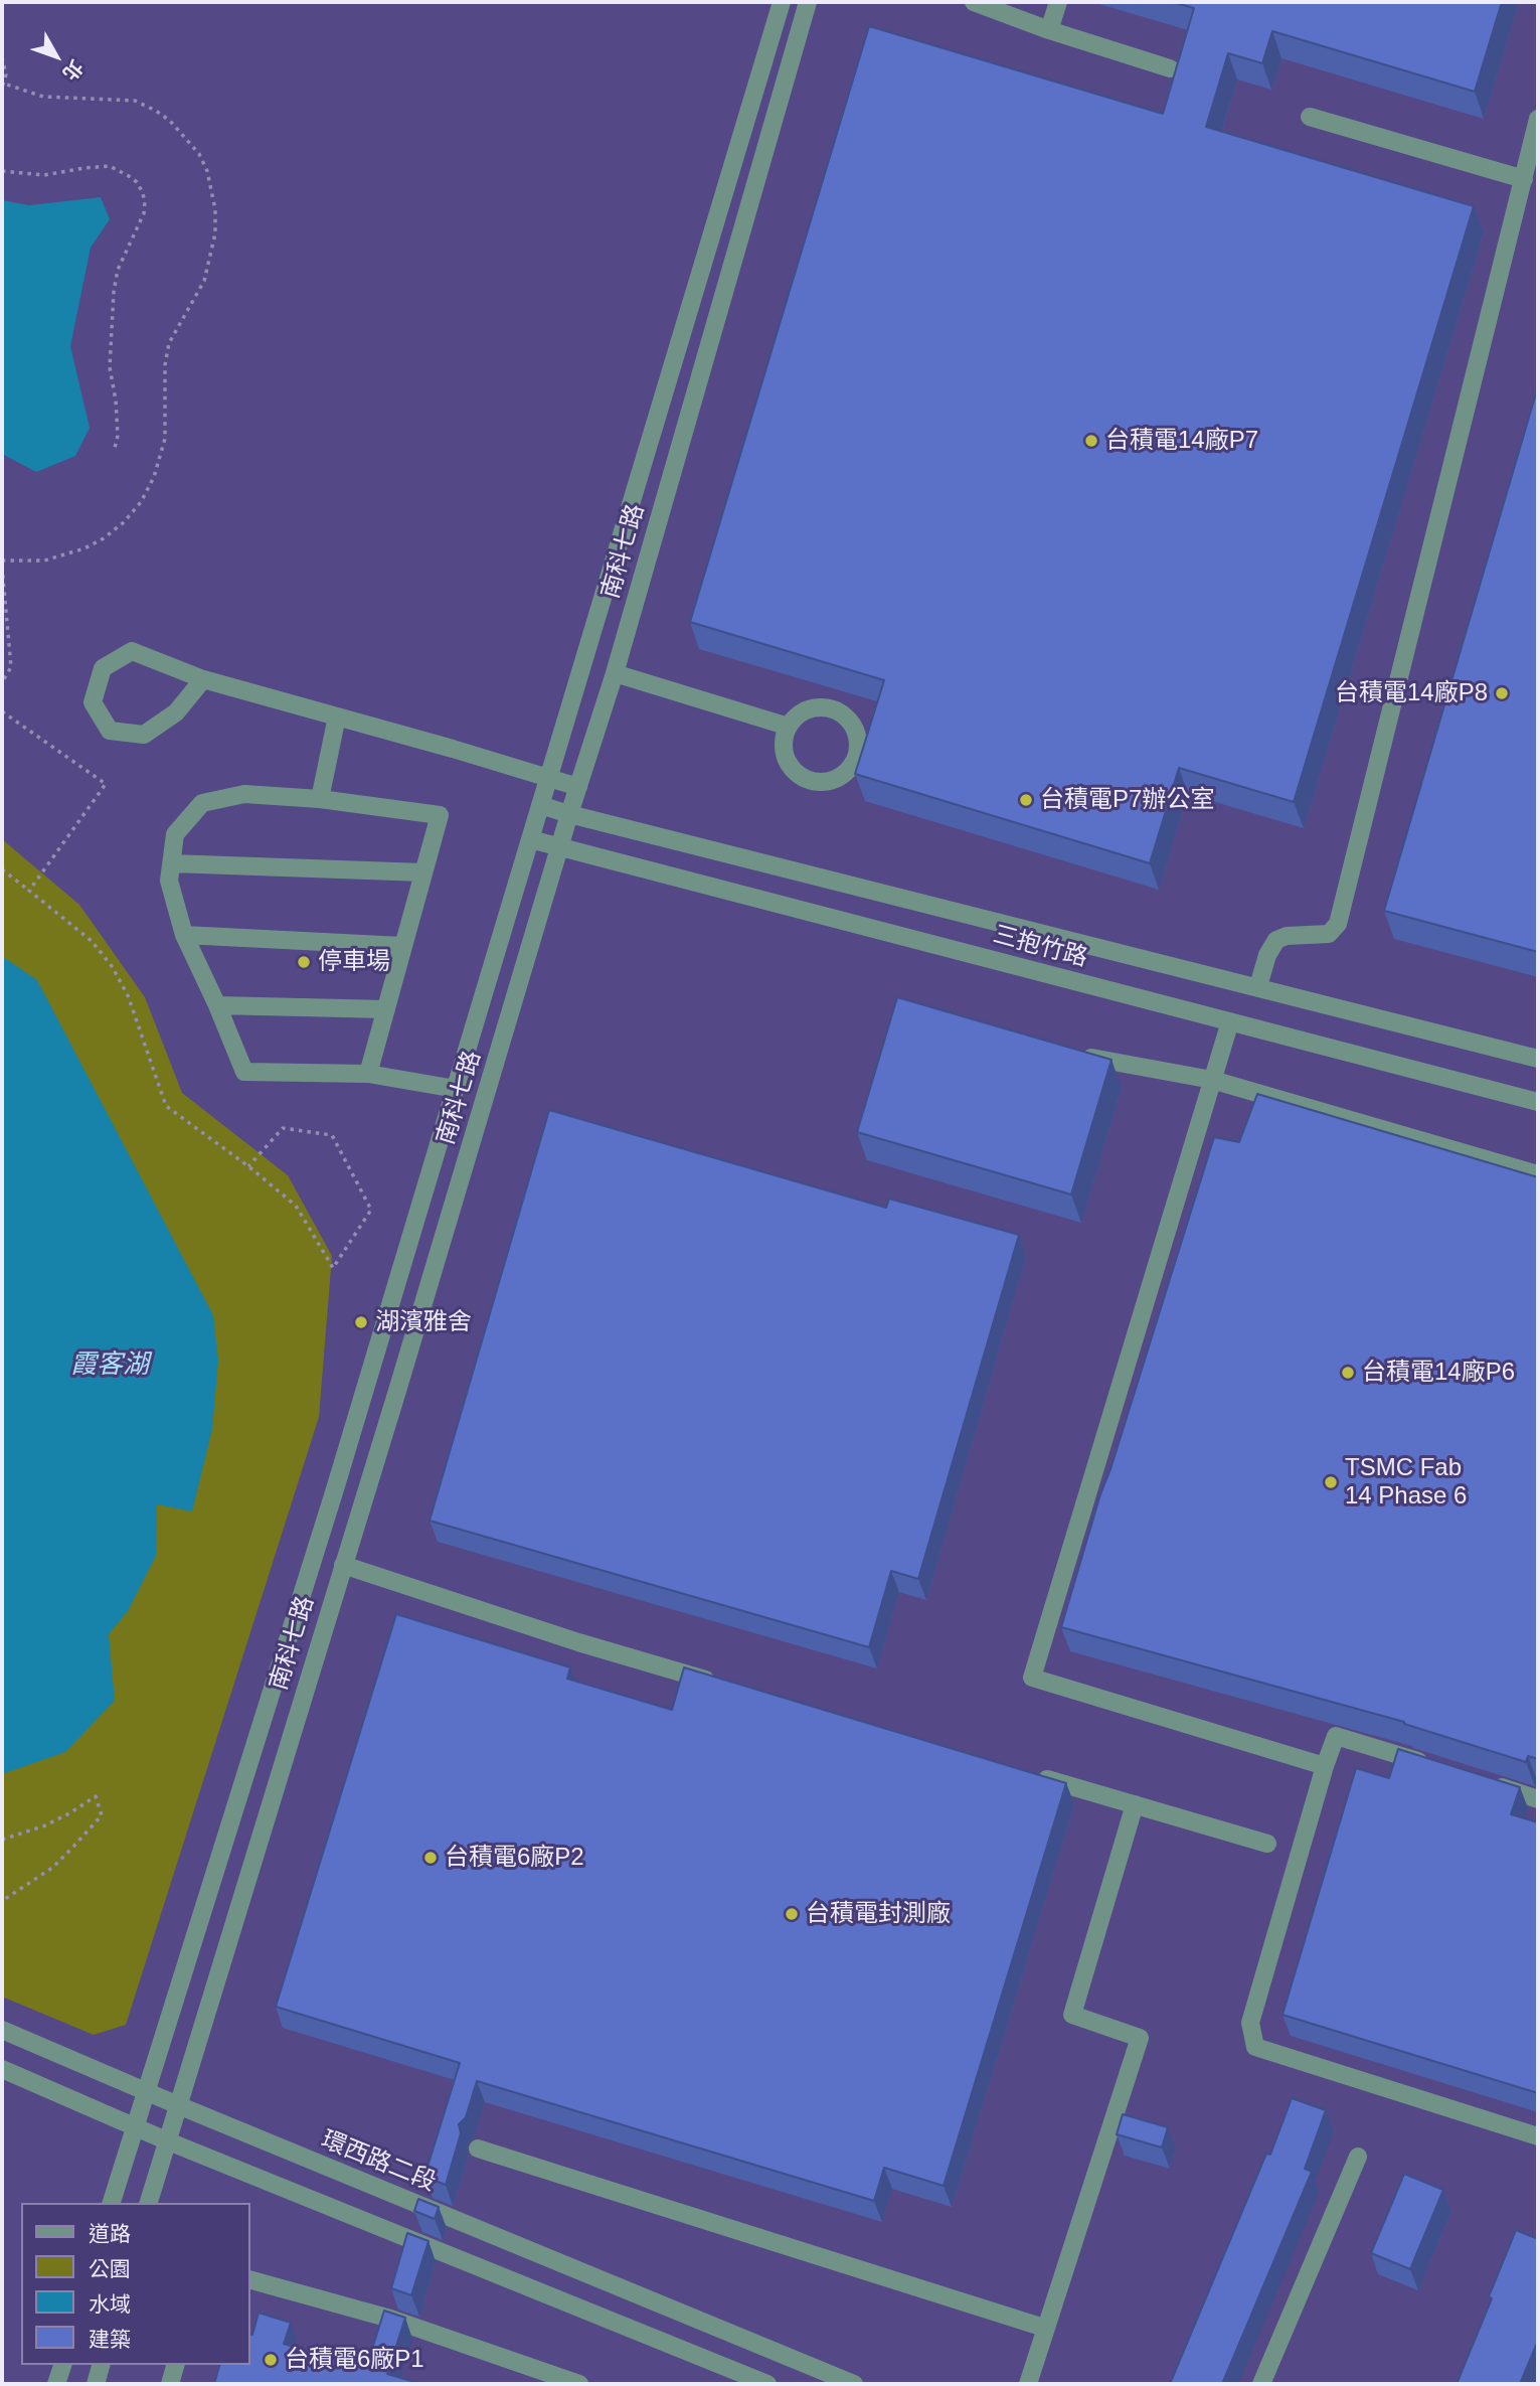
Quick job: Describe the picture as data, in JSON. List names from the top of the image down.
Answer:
{
  "streets": {
    "street": ["南科七路", "三抱竹路", "環西路二段"]
  },
  "crossings": [
    ["南科七路", "三抱竹路"],
    ["南科七路", "環西路二段"]
  ],
  "water": ["霞客湖"],
  "places": [
    "台積電14廠P7",
    "台積電14廠P8",
    "台積電P7辦公室",
    "停車場",
    "湖濱雅舍",
    "台積電14廠P6",
    "TSMC Fab 14 Phase 6",
    "台積電6廠P2",
    "台積電封測廠",
    "台積電6廠P1"
  ],
  "legend": [
    "道路",
    "公園",
    "水域",
    "建築"
  ],
  "north": "bottom right"
}
